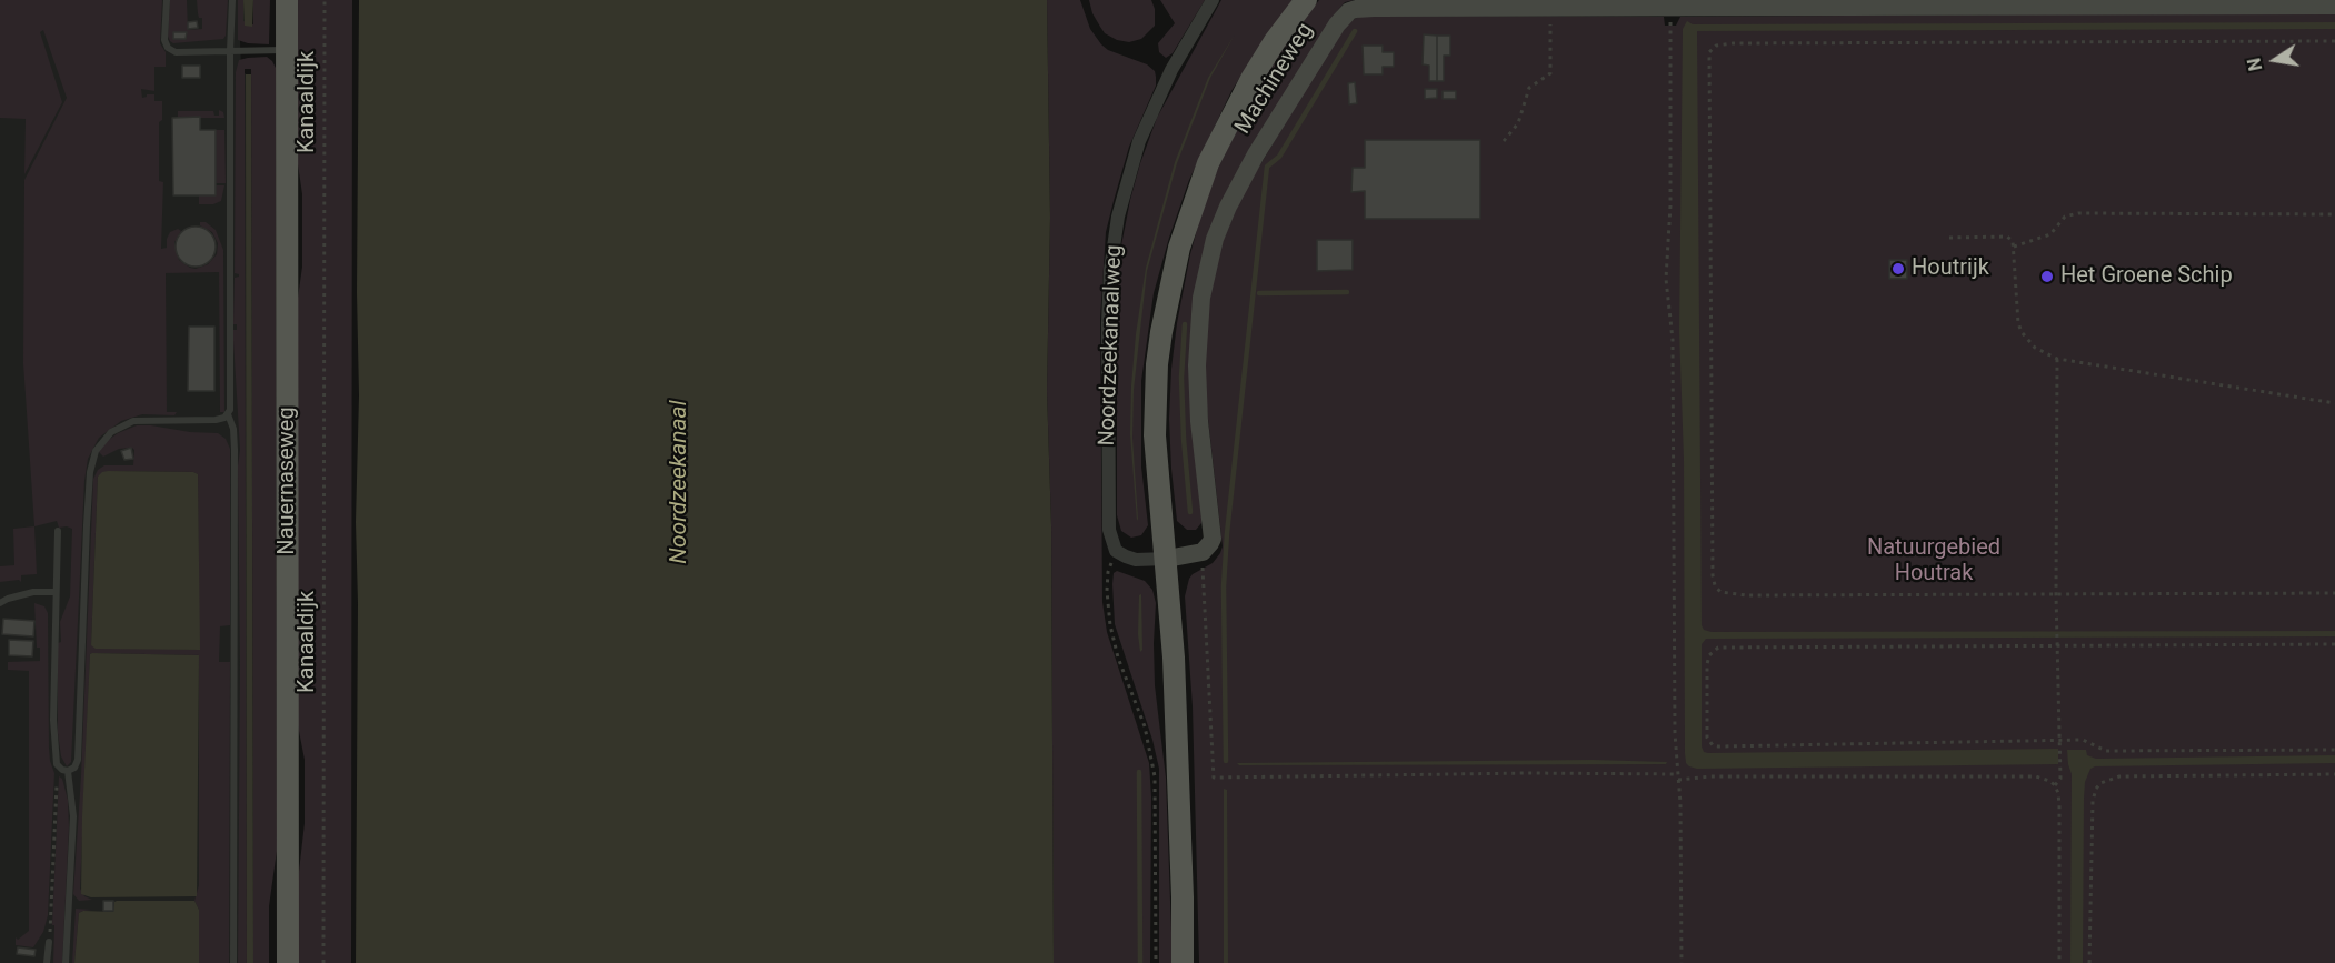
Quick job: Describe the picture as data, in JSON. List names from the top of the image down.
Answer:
{
  "streets": {
    "main road": ["Nauernaseweg"],
    "street": ["Machineweg", "Noordzeekanaalweg"],
    "path": ["Kanaaldijk"]
  },
  "water": ["Noordzeekanaal"],
  "parks": ["Natuurgebied Houtrak"],
  "places": ["Houtrijk", "Het Groene Schip"],
  "north": "left"
}
